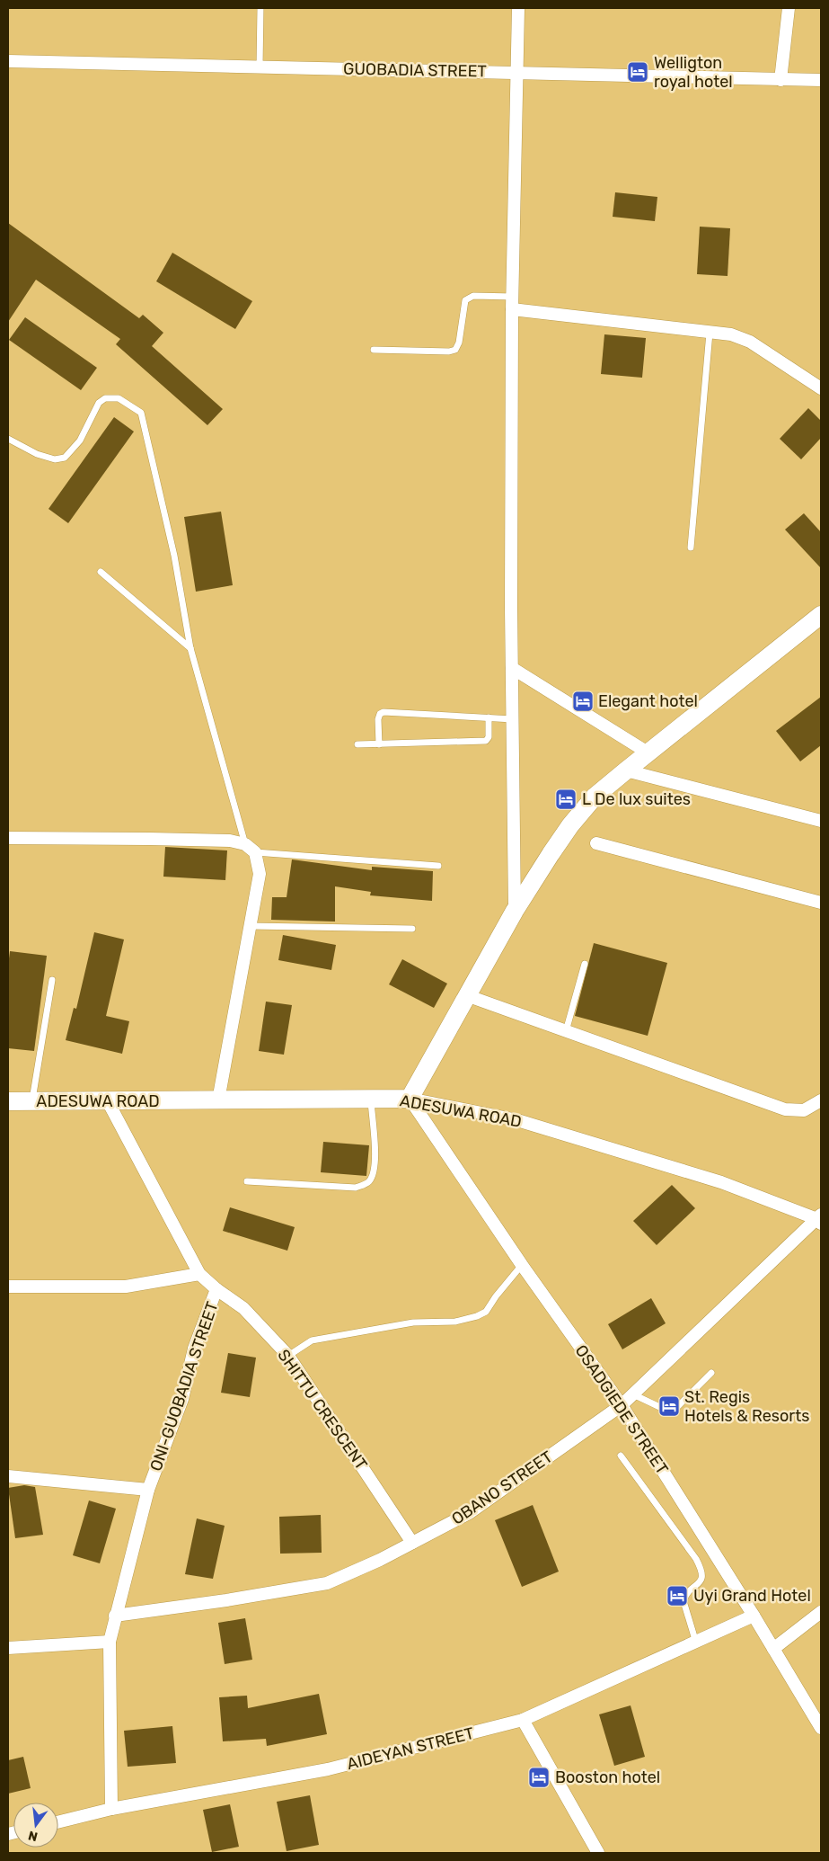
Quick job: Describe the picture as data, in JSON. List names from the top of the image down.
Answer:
{
  "streets": {
    "street": [
      "GUOBADIA STREET",
      "ADESUWA ROAD",
      "ONI-GUOBADIA STREET",
      "SHITTU CRESCENT",
      "OSADGIEDE STREET",
      "OBANO STREET",
      "AIDEYAN STREET"
    ]
  },
  "crossings": [
    ["ADESUWA ROAD", "ONI-GUOBADIA STREET"],
    ["ADESUWA ROAD", "OSADGIEDE STREET"],
    ["ADESUWA ROAD", "OBANO STREET"],
    ["ONI-GUOBADIA STREET", "SHITTU CRESCENT"],
    ["ONI-GUOBADIA STREET", "OBANO STREET"],
    ["ONI-GUOBADIA STREET", "AIDEYAN STREET"],
    ["SHITTU CRESCENT", "OBANO STREET"],
    ["OSADGIEDE STREET", "OBANO STREET"],
    ["OSADGIEDE STREET", "AIDEYAN STREET"]
  ],
  "places": {
    "hotel": [
      "Welligton royal hotel",
      "Elegant hotel",
      "L De lux suites",
      "St. Regis Hotels & Resorts",
      "Uyi Grand Hotel",
      "Booston hotel"
    ]
  },
  "north": "bottom"
}
